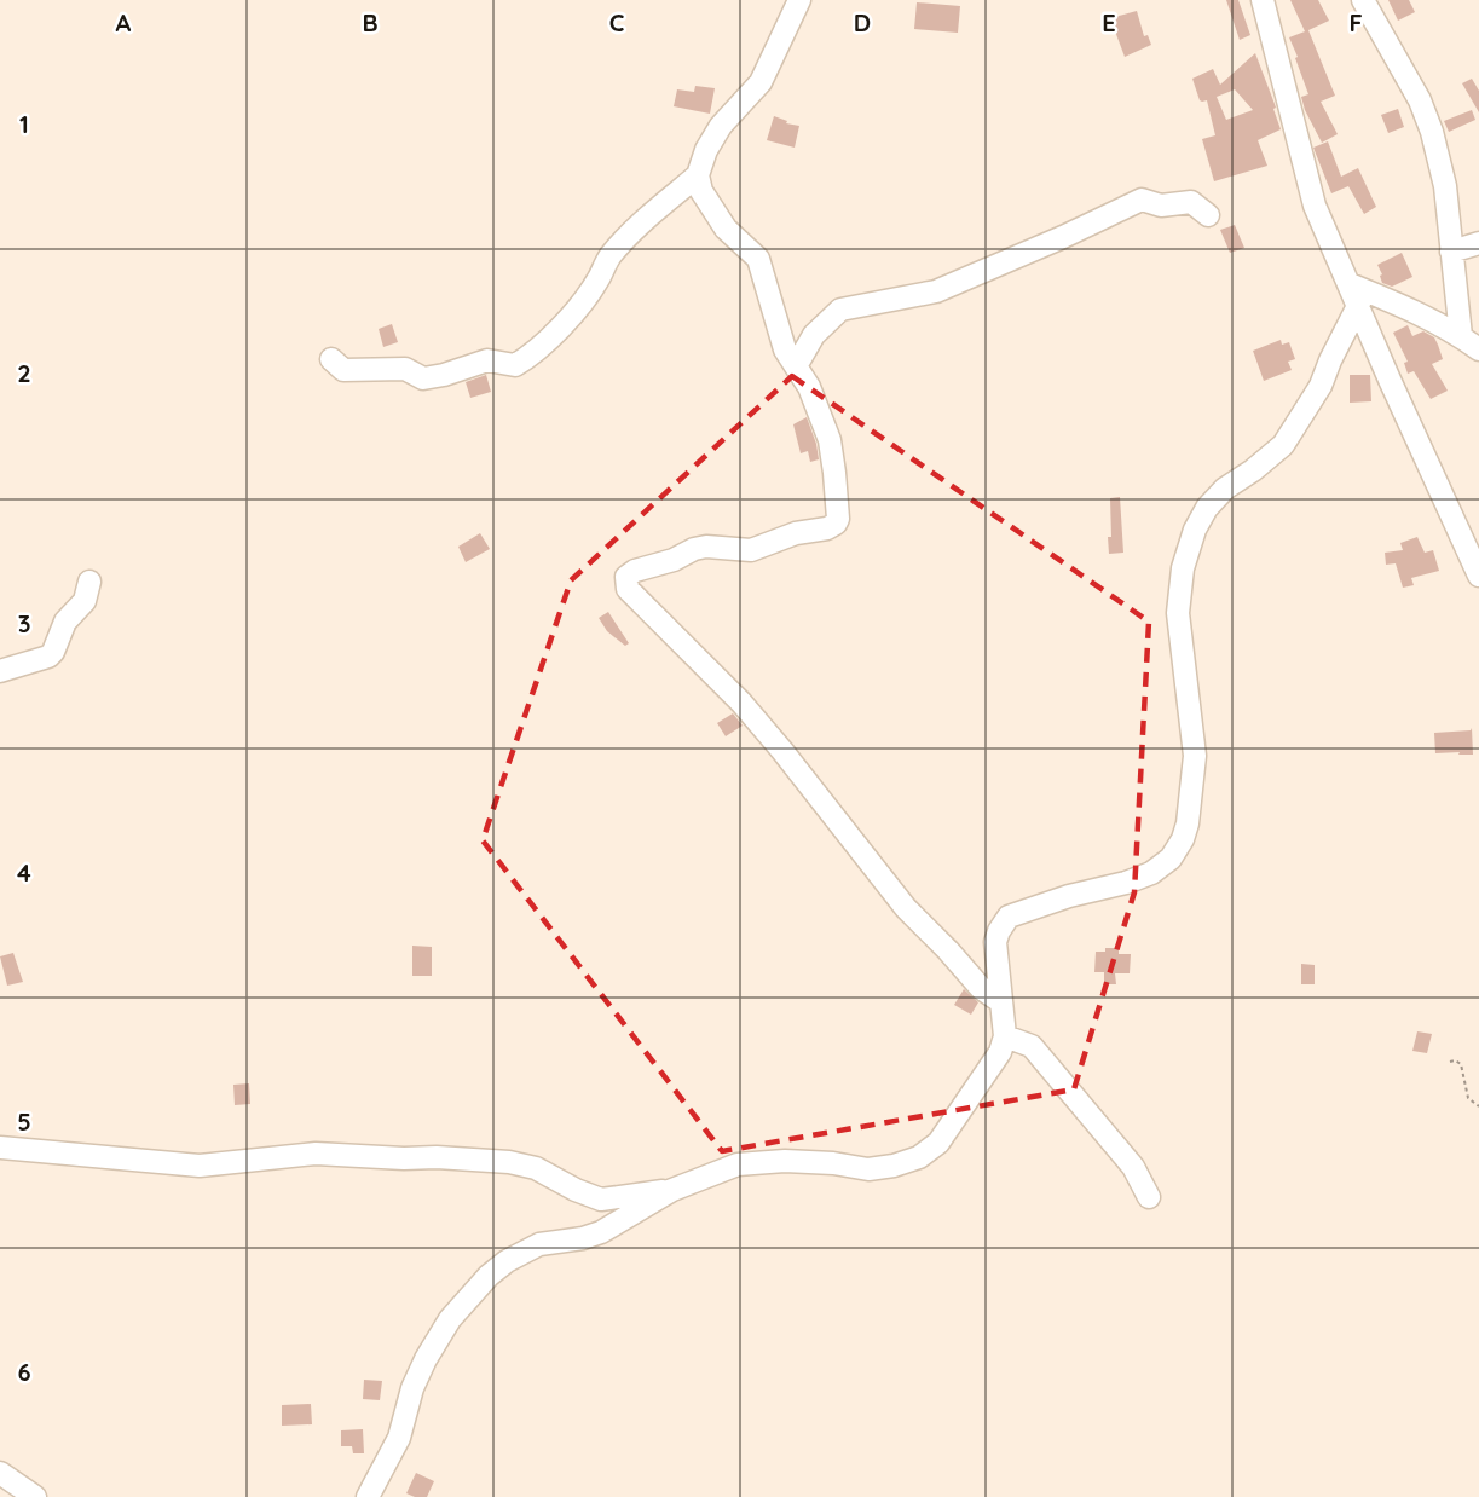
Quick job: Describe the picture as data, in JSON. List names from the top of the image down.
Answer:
{
  "grid": {
    "columns": [
      "A",
      "B",
      "C",
      "D",
      "E",
      "F"
    ],
    "rows": [
      "1",
      "2",
      "3",
      "4",
      "5",
      "6"
    ]
  }
}
